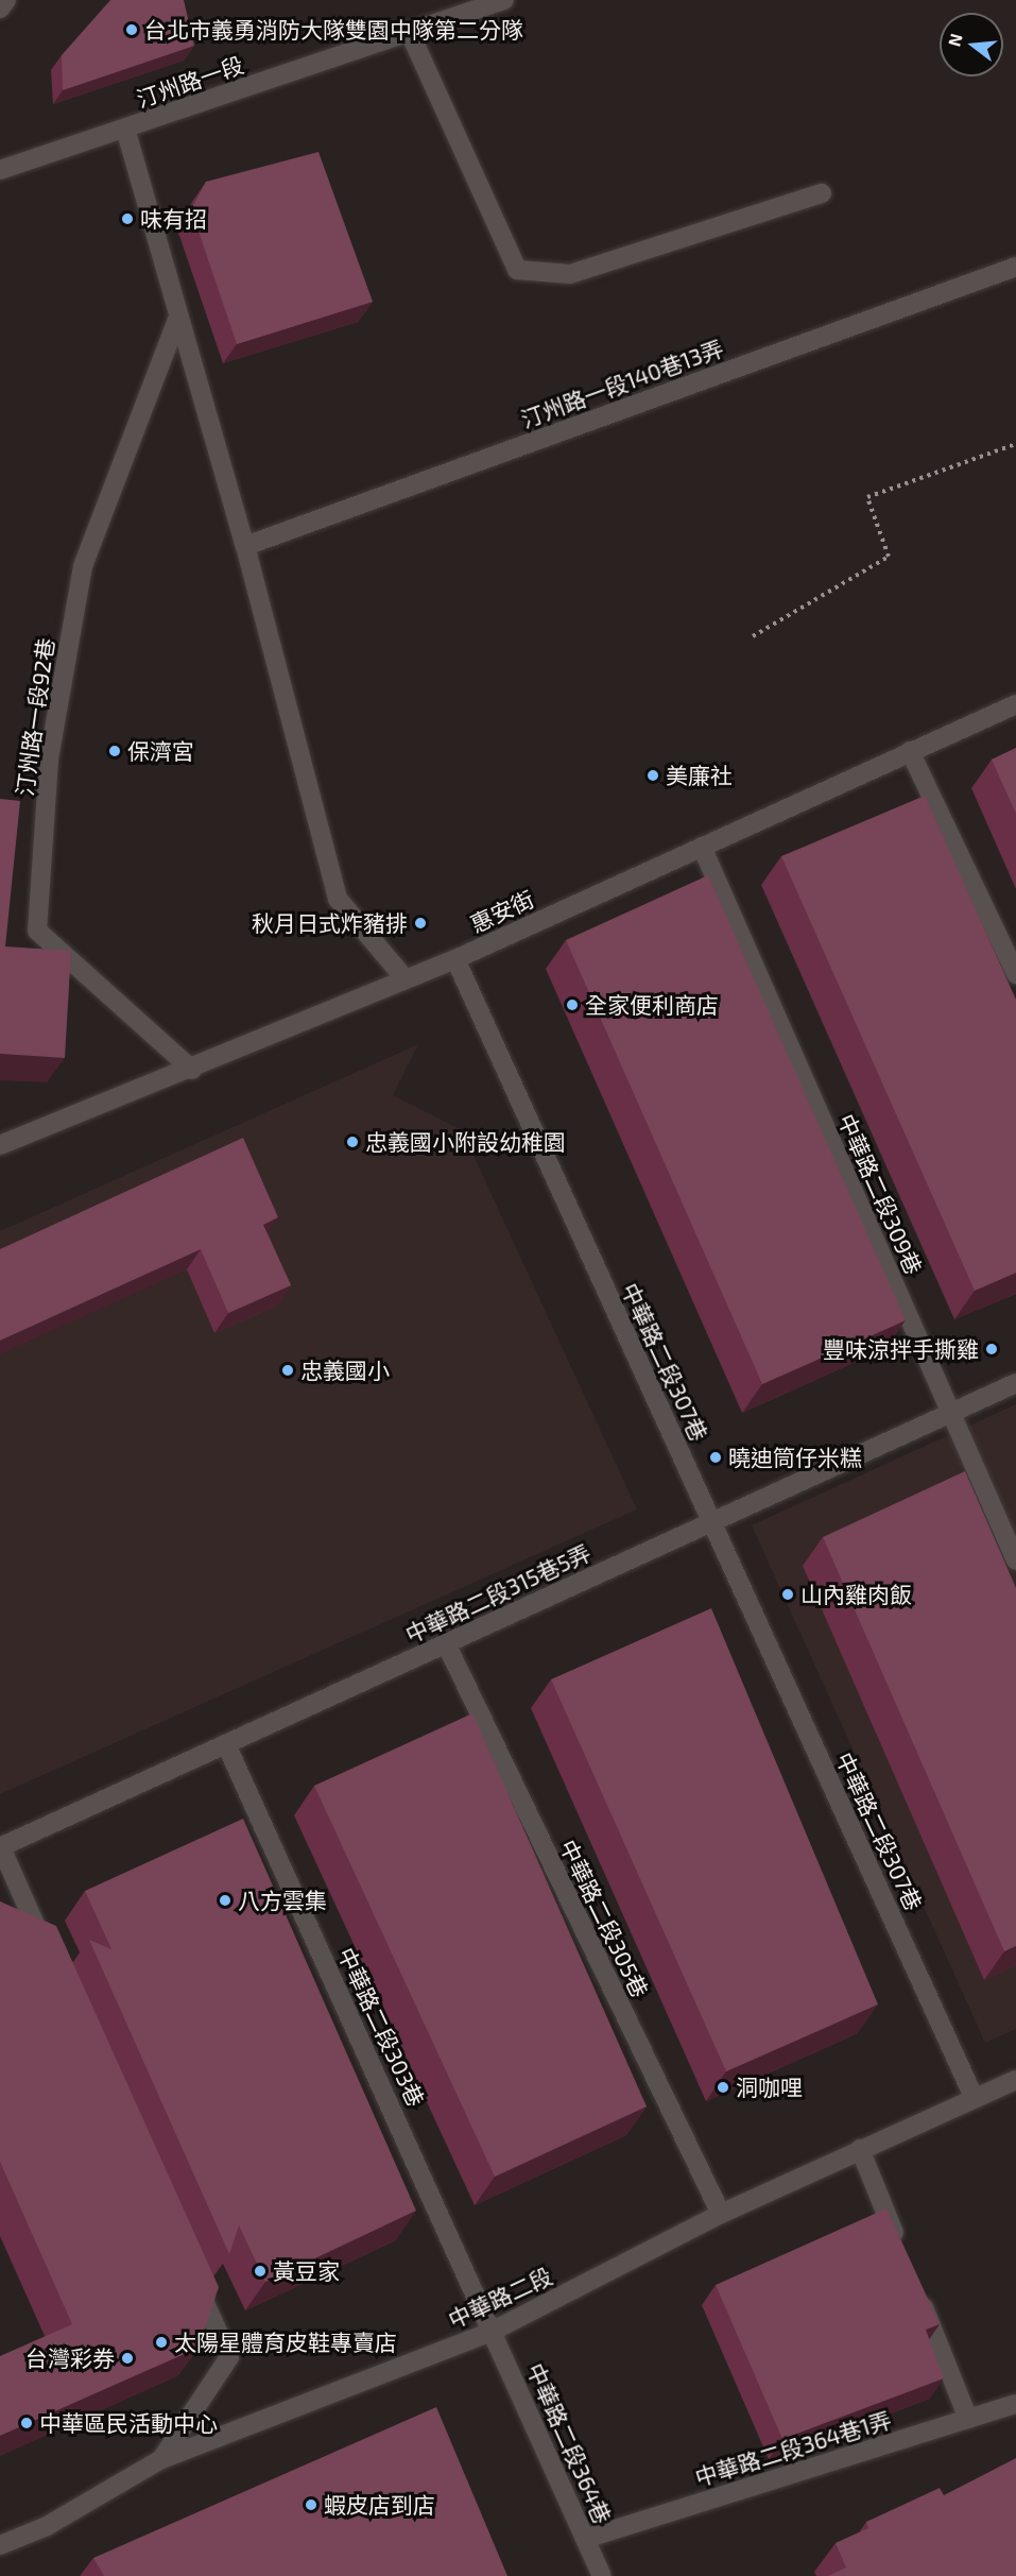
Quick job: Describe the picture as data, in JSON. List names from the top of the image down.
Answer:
{
  "streets": {
    "street": [
      "汀州路一段",
      "汀州路一段140巷13弄",
      "汀州路一段92巷",
      "惠安街",
      "中華路二段309巷",
      "中華路二段307巷",
      "中華路二段315巷5弄",
      "中華路二段305巷",
      "中華路二段303巷",
      "中華路二段",
      "中華路二段364巷",
      "中華路二段364巷1弄"
    ]
  },
  "crossings": [
    ["汀州路一段92巷", "惠安街"],
    ["惠安街", "中華路二段309巷"],
    ["惠安街", "中華路二段307巷"],
    ["中華路二段309巷", "中華路二段315巷5弄"],
    ["中華路二段307巷", "中華路二段315巷5弄"],
    ["中華路二段307巷", "中華路二段"],
    ["中華路二段315巷5弄", "中華路二段305巷"],
    ["中華路二段315巷5弄", "中華路二段303巷"],
    ["中華路二段305巷", "中華路二段"],
    ["中華路二段303巷", "中華路二段"],
    ["中華路二段303巷", "中華路二段364巷"],
    ["中華路二段", "中華路二段364巷"],
    ["中華路二段364巷", "中華路二段364巷1弄"]
  ],
  "places": [
    "台北市義勇消防大隊雙園中隊第二分隊",
    "味有招",
    "保濟宮",
    "美廉社",
    "秋月日式炸豬排",
    "全家便利商店",
    "忠義國小附設幼稚園",
    "豐味涼拌手撕雞",
    "忠義國小",
    "曉迪筒仔米糕",
    "山內雞肉飯",
    "八方雲集",
    "洞咖哩",
    "黃豆家",
    "太陽星體育皮鞋專賣店",
    "台灣彩券",
    "中華區民活動中心",
    "蝦皮店到店"
  ],
  "north": "left"
}
